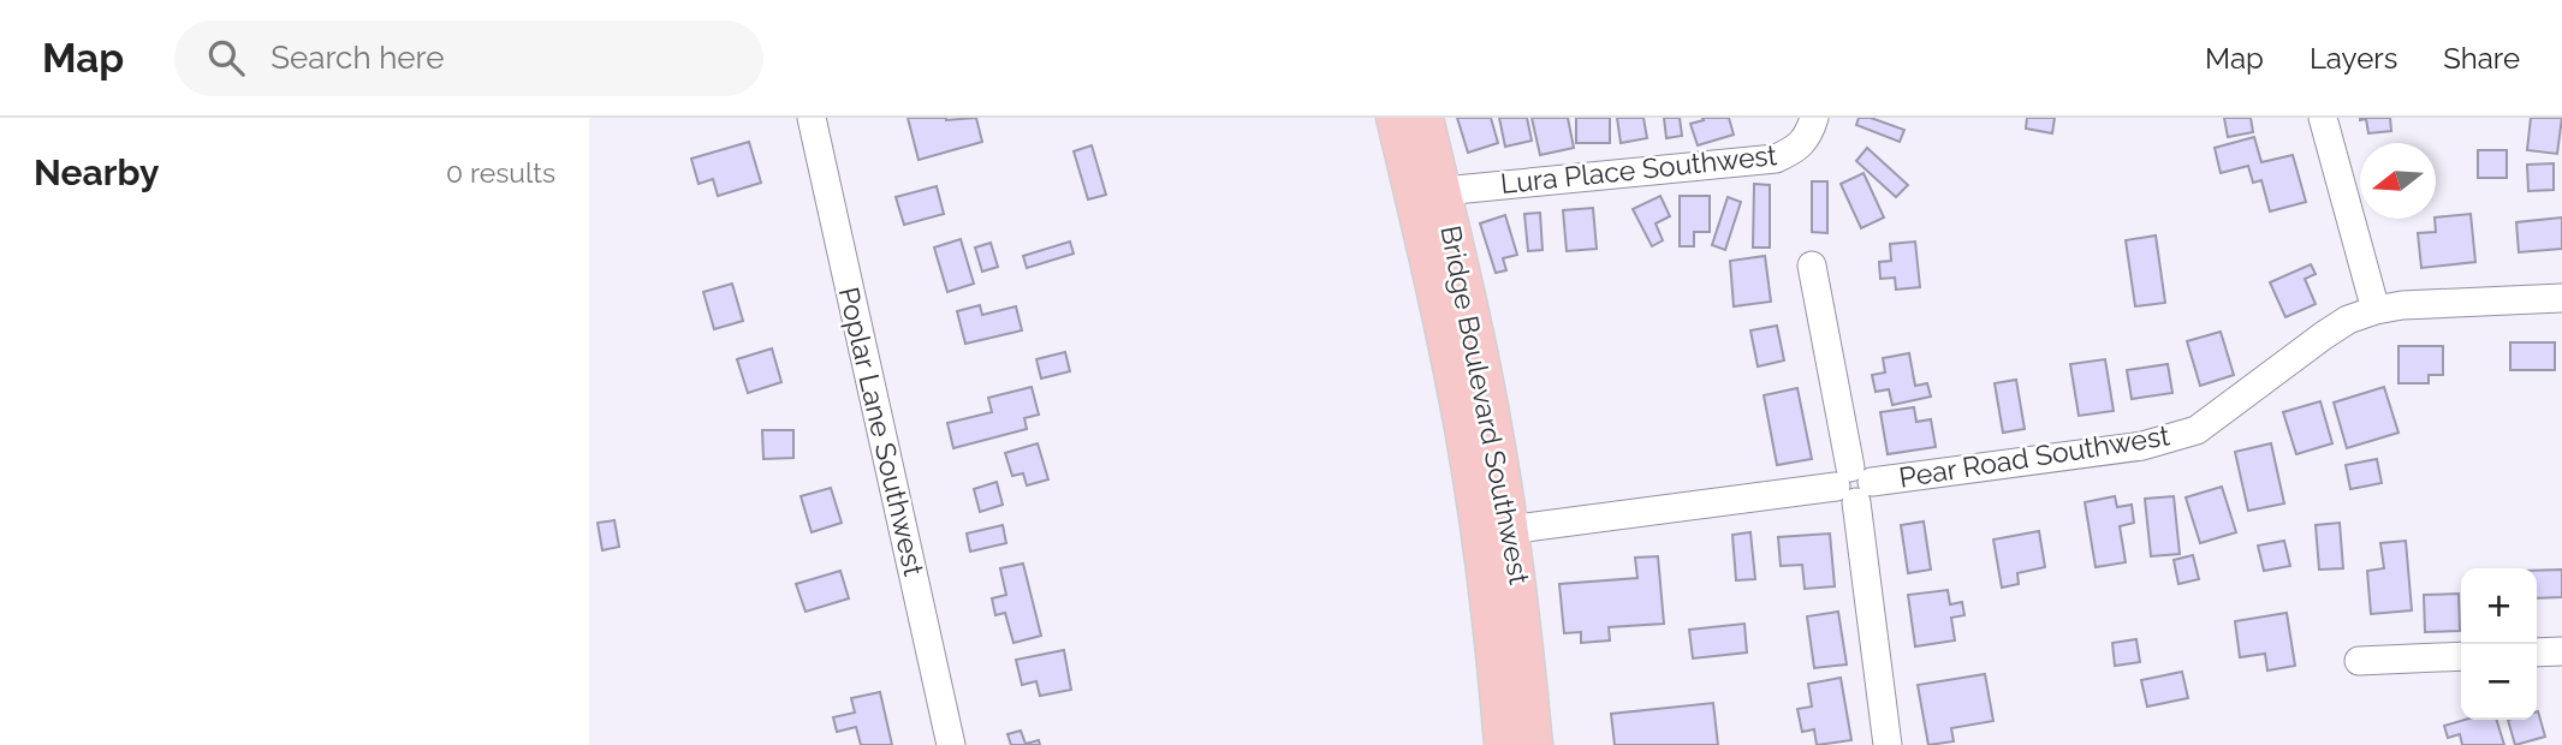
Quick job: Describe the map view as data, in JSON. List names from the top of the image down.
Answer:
{
  "streets": {
    "main road": ["Bridge Boulevard Southwest"],
    "street": ["Lura Place Southwest", "Poplar Lane Southwest", "Pear Road Southwest"]
  },
  "crossings": [
    ["Lura Place Southwest", "Bridge Boulevard Southwest"],
    ["Bridge Boulevard Southwest", "Pear Road Southwest"]
  ],
  "north": "left",
  "page": {
    "header": "Map",
    "search": "Search here",
    "nav": ["Map", "Layers", "Share"],
    "heading": ["Nearby", "0 results"],
    "map_buttons": ["+", "−"]
  }
}
